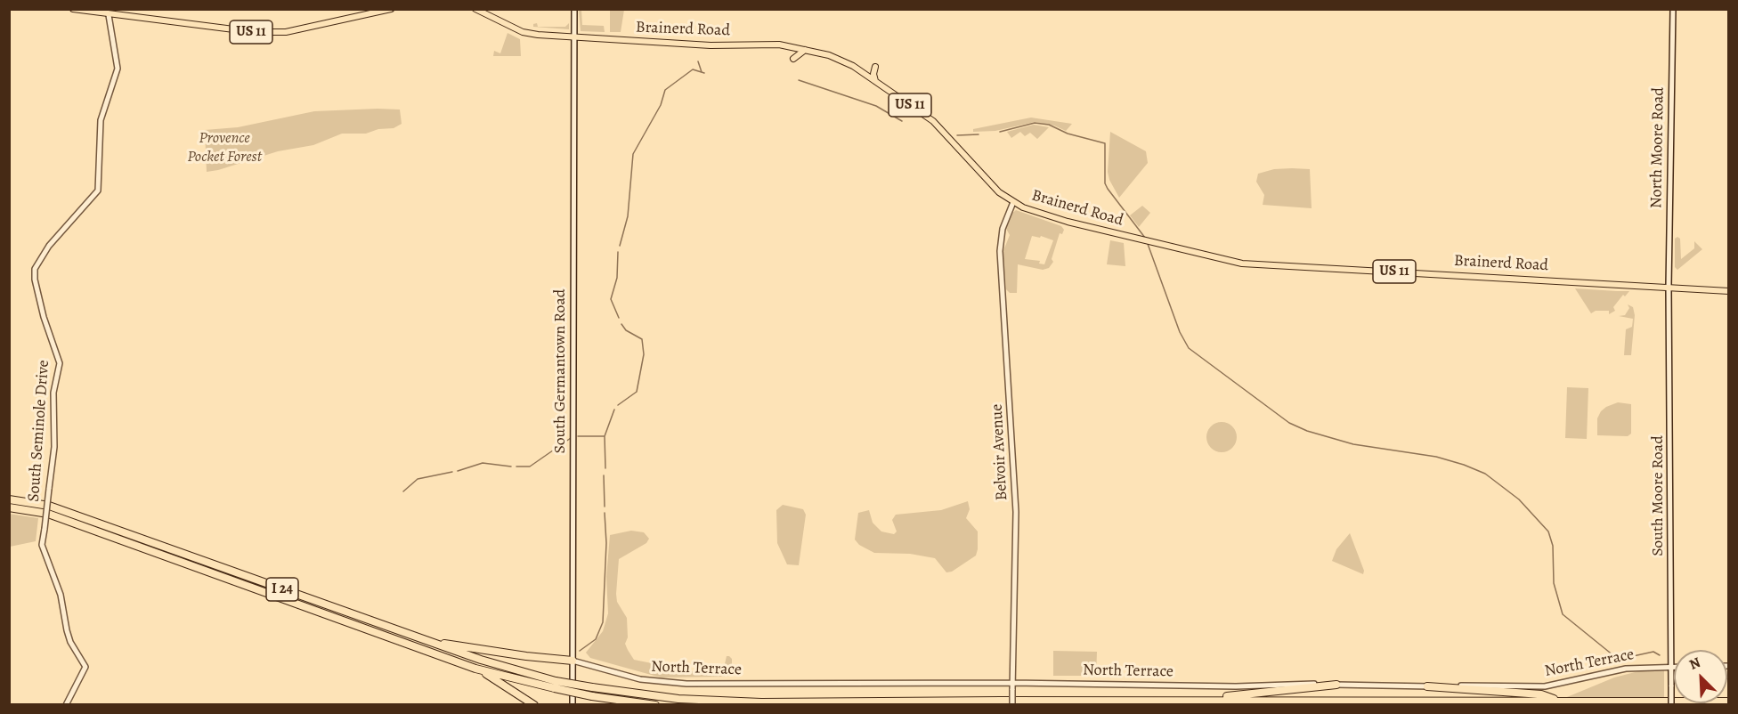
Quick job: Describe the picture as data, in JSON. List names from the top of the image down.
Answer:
{
  "streets": {
    "highway": ["I 24"],
    "main road": ["Brainerd Road", "US 11"],
    "street": [
      "North Moore Road",
      "South Germantown Road",
      "South Seminole Drive",
      "Belvoir Avenue",
      "South Moore Road",
      "North Terrace"
    ]
  },
  "crossings": [
    ["Brainerd Road", "North Moore Road"],
    ["Brainerd Road", "South Germantown Road"],
    ["Brainerd Road", "Belvoir Avenue"],
    ["Brainerd Road", "South Moore Road"],
    ["US 11", "South Seminole Drive"],
    ["North Moore Road", "South Moore Road"],
    ["South Germantown Road", "North Terrace"],
    ["Belvoir Avenue", "North Terrace"],
    ["South Moore Road", "North Terrace"]
  ],
  "parks": ["Provence Pocket Forest"],
  "north": "top left"
}
